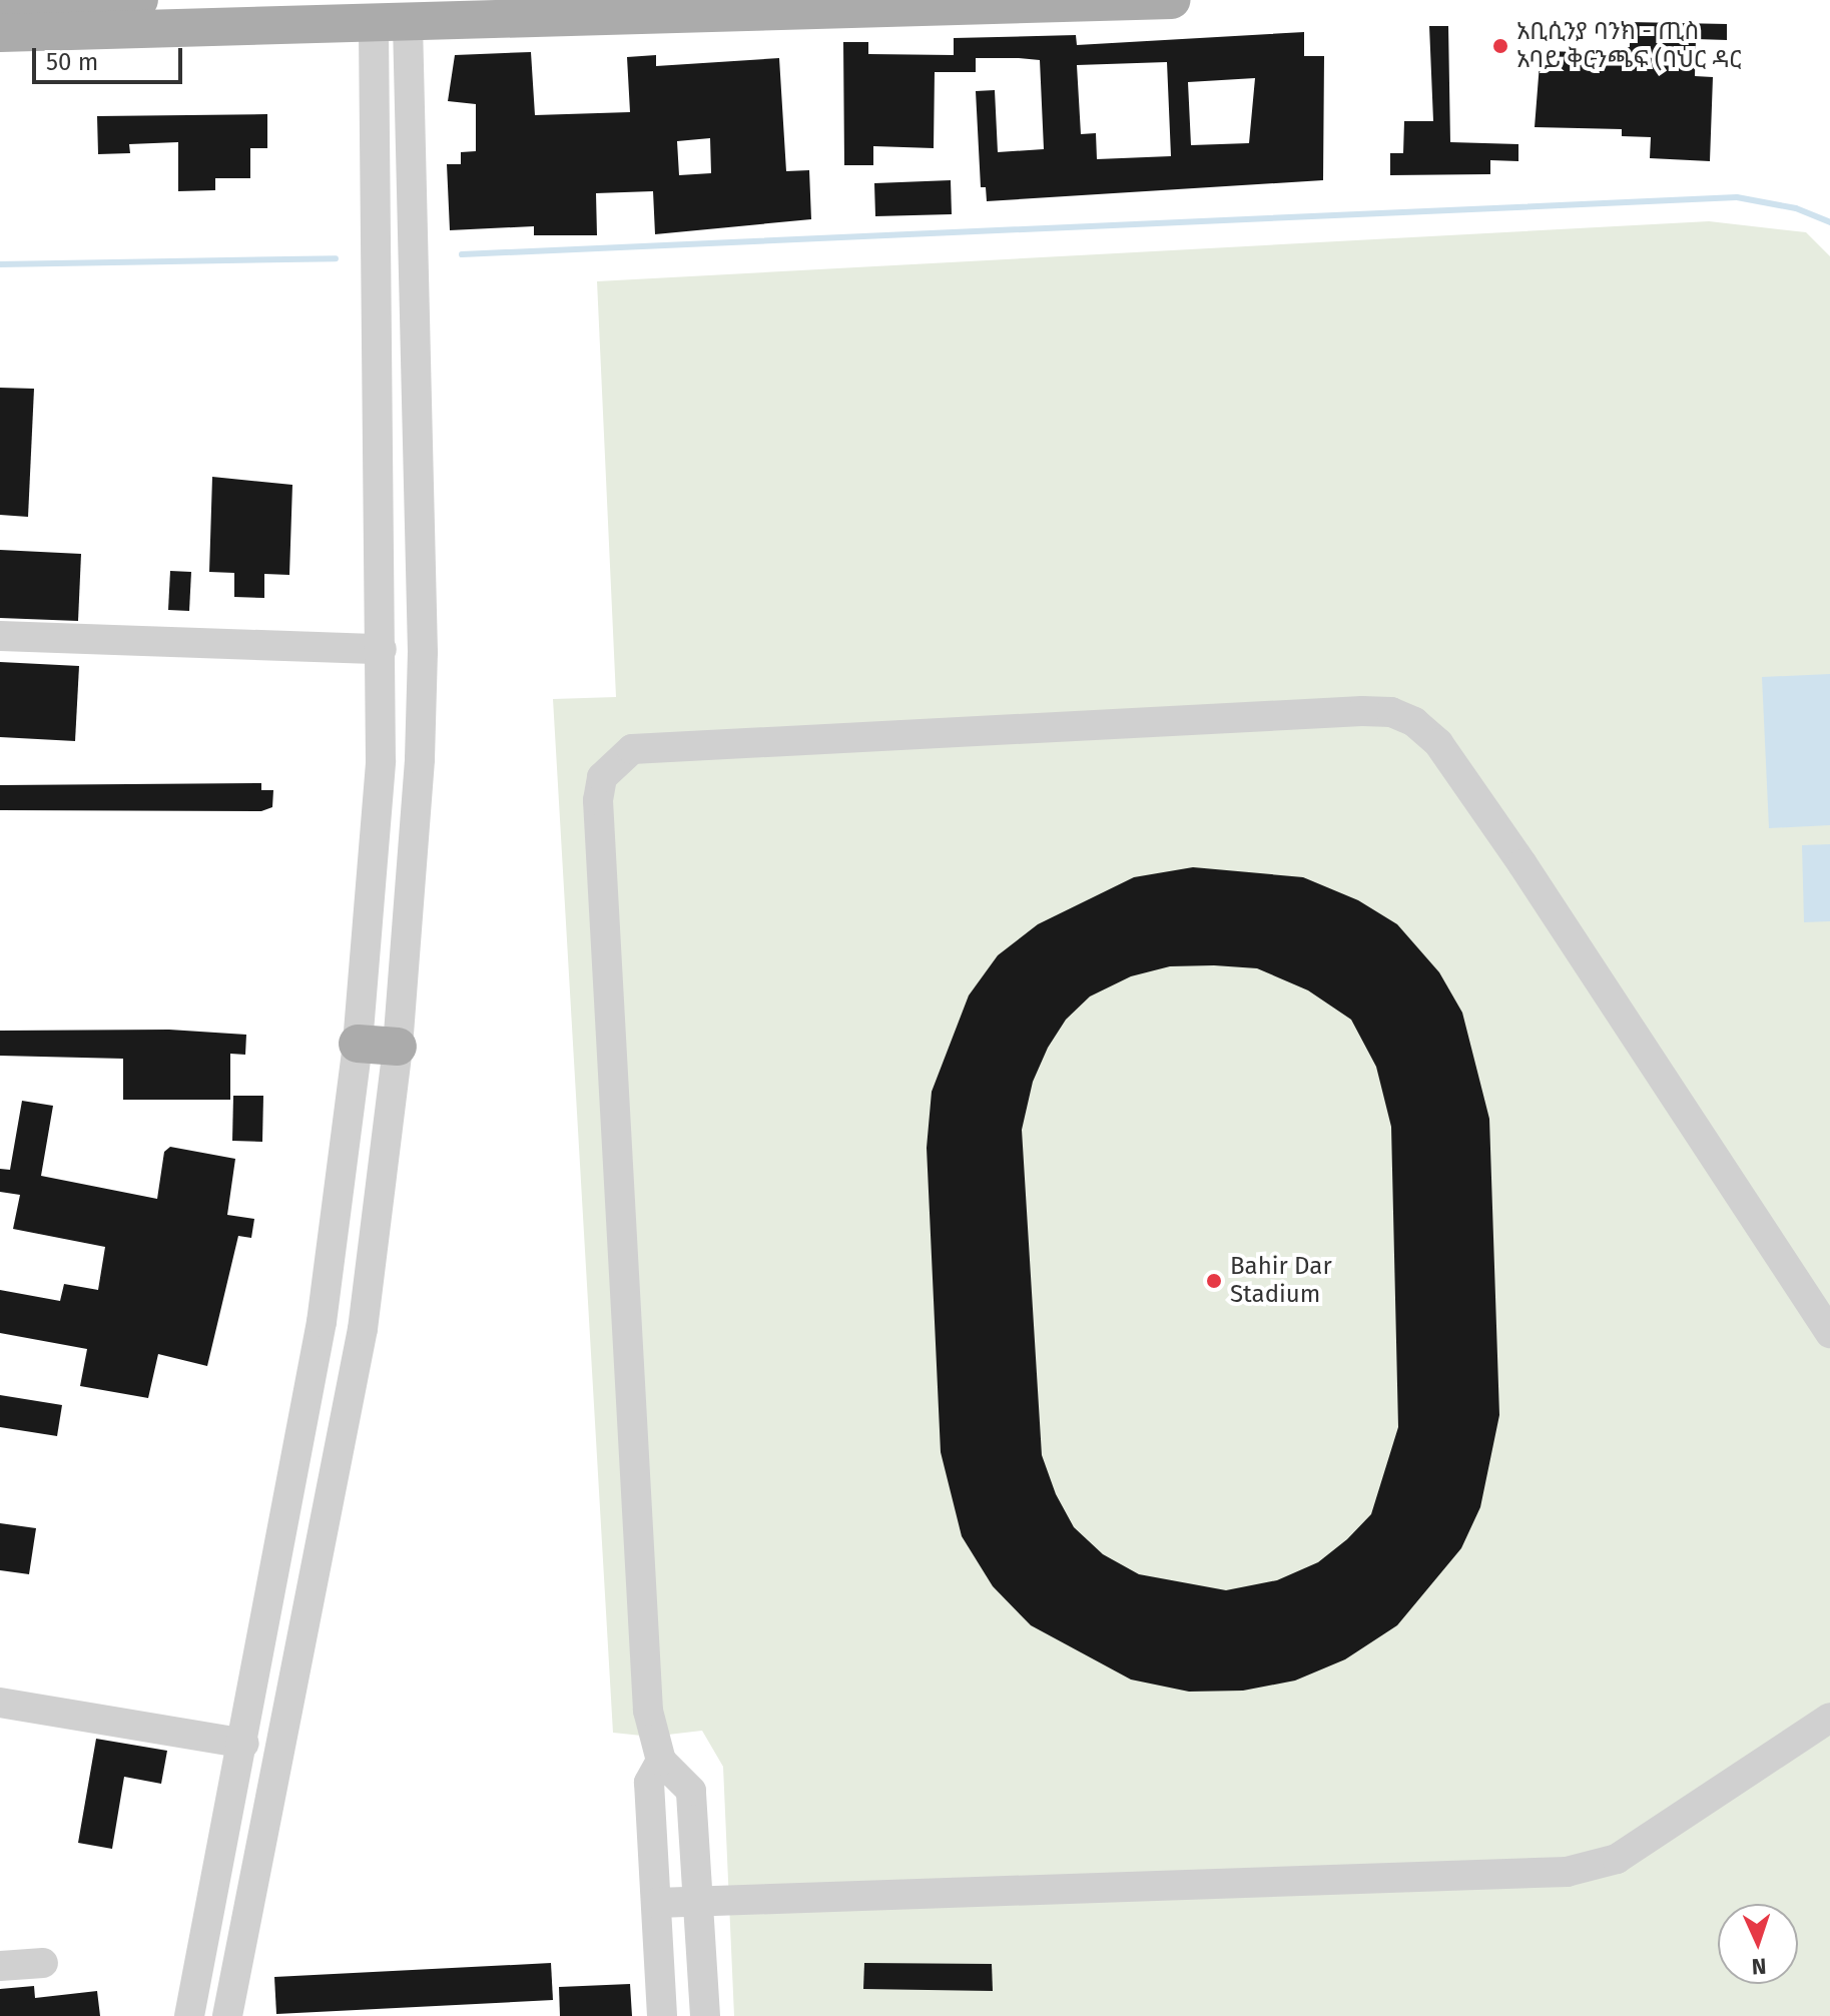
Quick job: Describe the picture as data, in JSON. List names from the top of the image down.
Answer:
{
  "places": ["አቢሲንያ ባንክ - ጢስ አባይ ቅርንጫፍ (ባህር ዳር", "Bahir Dar Stadium"],
  "scale_bar": "50 m",
  "north": "bottom"
}
